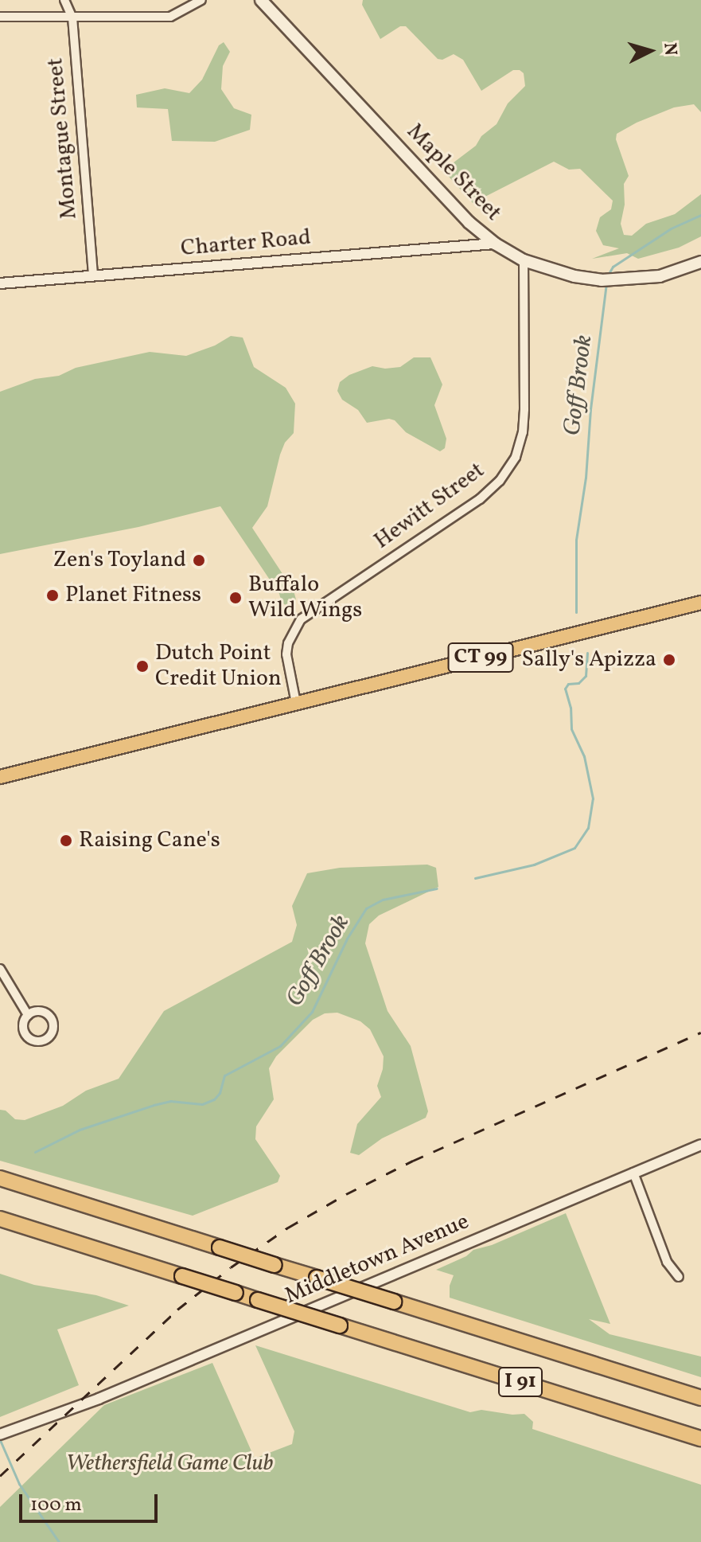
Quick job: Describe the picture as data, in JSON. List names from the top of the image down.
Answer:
{
  "streets": {
    "highway": ["I 91"],
    "main road": ["Maple Street", "CT 99"],
    "street": [
      "Montague Street",
      "Charter Road",
      "Hewitt Street",
      "Middletown Avenue"
    ]
  },
  "crossings": [
    ["Montague Street", "Charter Road"],
    ["Maple Street", "Charter Road"],
    ["Maple Street", "Hewitt Street"],
    ["Hewitt Street", "CT 99"]
  ],
  "water": ["Goff Brook"],
  "parks": ["Wethersfield Game Club"],
  "places": [
    "Zen's Toyland",
    "Planet Fitness",
    "Buffalo Wild Wings",
    "Sally's Apizza",
    "Dutch Point Credit Union",
    "Raising Cane's"
  ],
  "scale_bar": "100 m",
  "north": "right"
}
